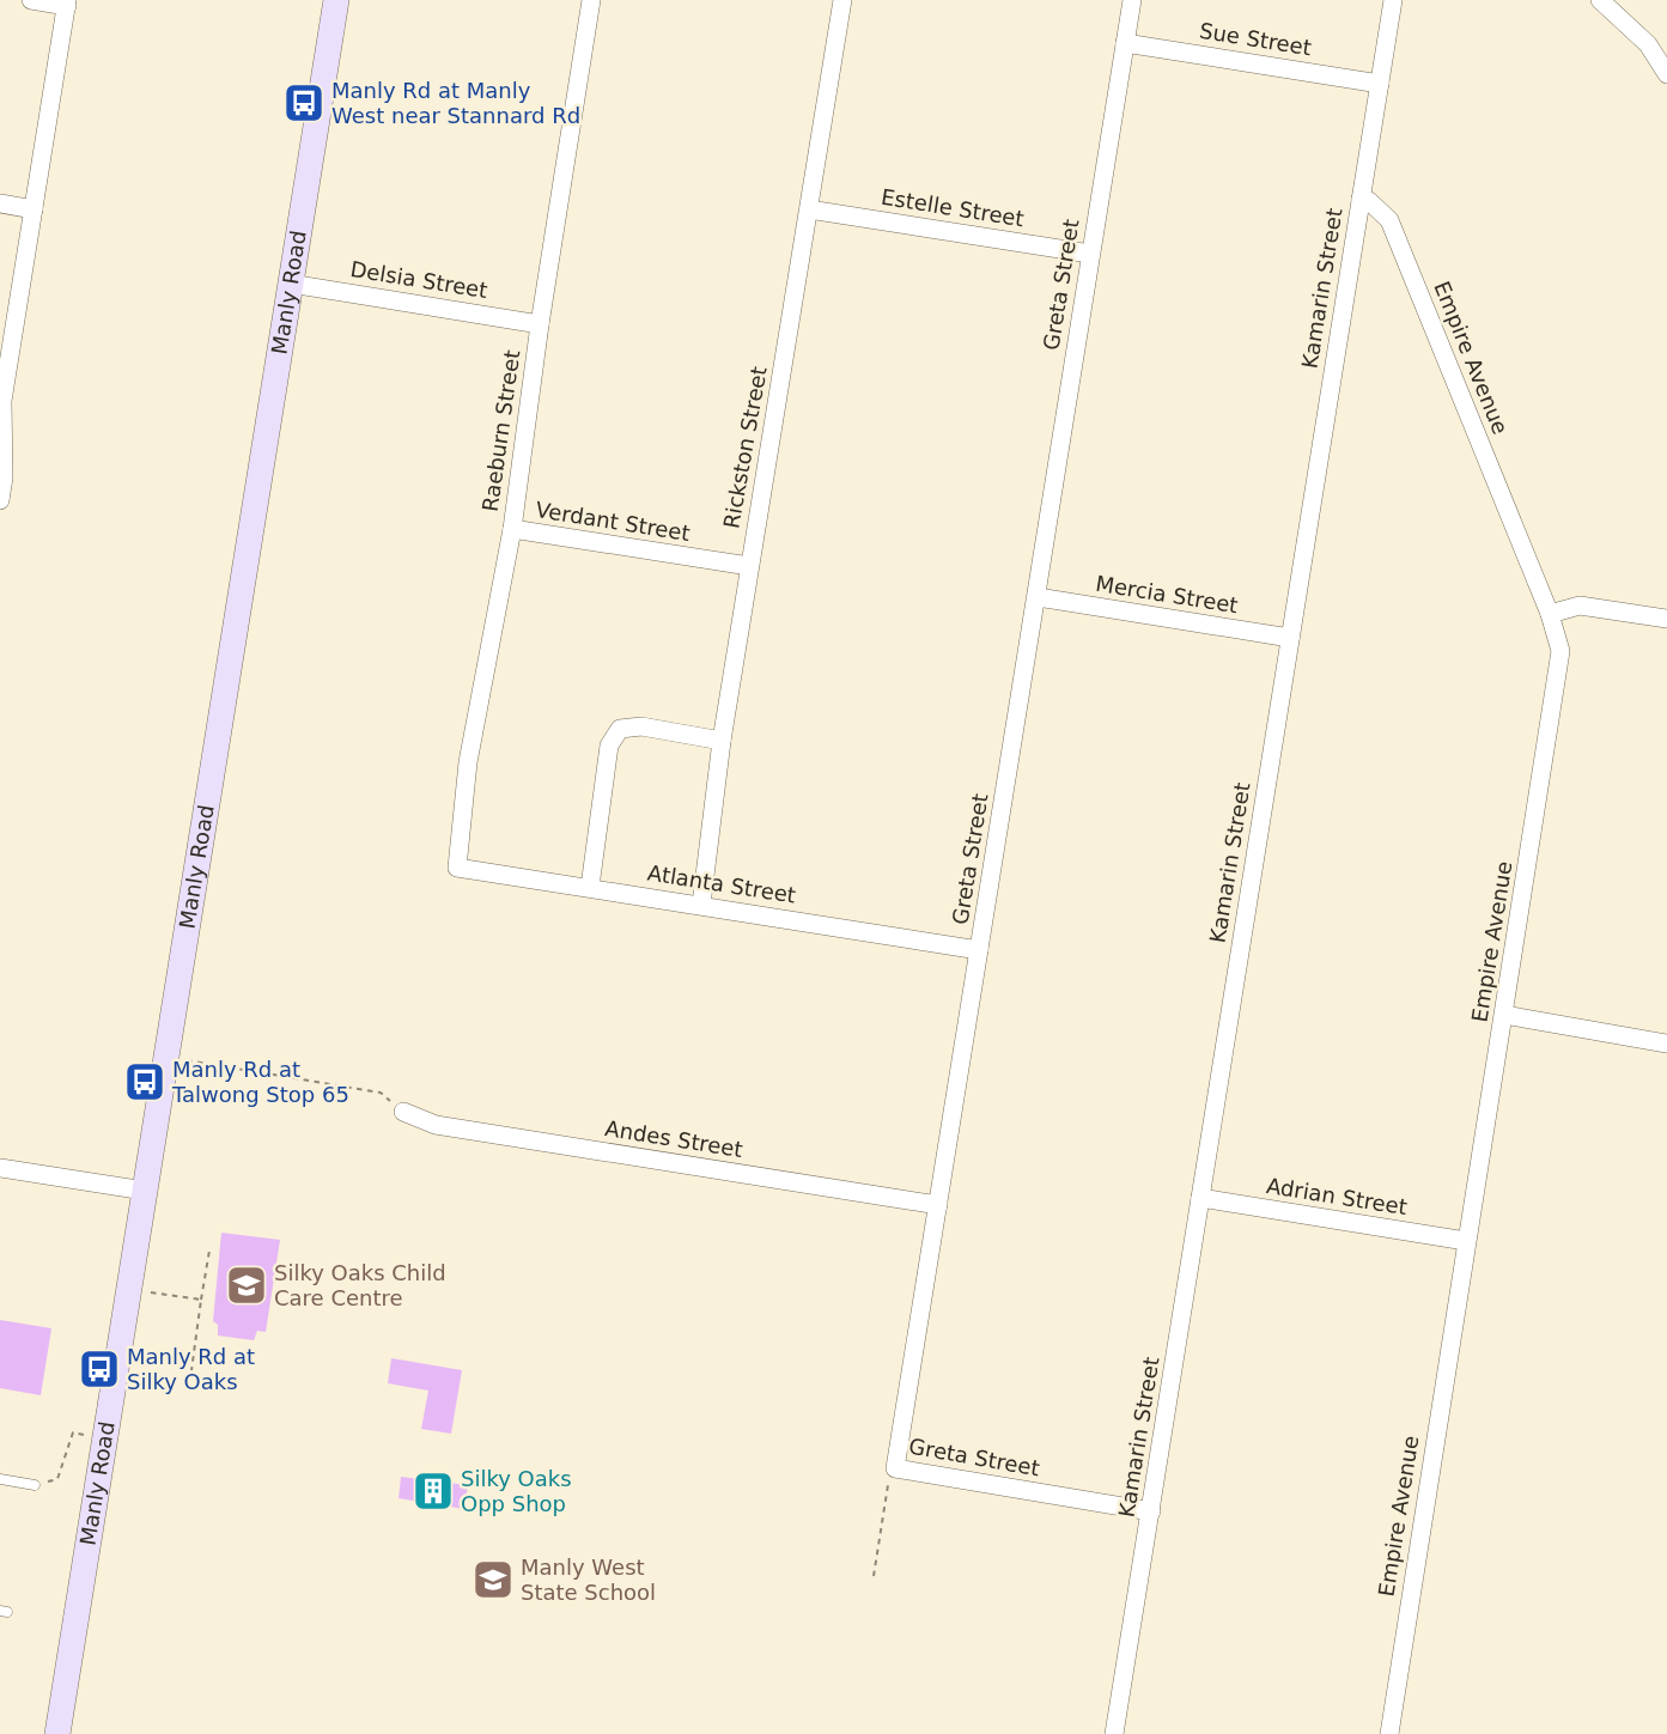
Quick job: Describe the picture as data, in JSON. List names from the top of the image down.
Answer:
{
  "streets": {
    "main road": ["Manly Road"],
    "street": [
      "Sue Street",
      "Estelle Street",
      "Delsia Street",
      "Greta Street",
      "Kamarin Street",
      "Empire Avenue",
      "Raeburn Street",
      "Rickston Street",
      "Verdant Street",
      "Mercia Street",
      "Atlanta Street",
      "Andes Street",
      "Adrian Street"
    ]
  },
  "crossings": [
    ["Sue Street", "Greta Street"],
    ["Sue Street", "Kamarin Street"],
    ["Estelle Street", "Greta Street"],
    ["Estelle Street", "Rickston Street"],
    ["Delsia Street", "Manly Road"],
    ["Delsia Street", "Raeburn Street"],
    ["Greta Street", "Kamarin Street"],
    ["Greta Street", "Mercia Street"],
    ["Greta Street", "Atlanta Street"],
    ["Greta Street", "Andes Street"],
    ["Kamarin Street", "Empire Avenue"],
    ["Kamarin Street", "Mercia Street"],
    ["Kamarin Street", "Adrian Street"],
    ["Empire Avenue", "Adrian Street"],
    ["Raeburn Street", "Verdant Street"],
    ["Raeburn Street", "Atlanta Street"],
    ["Rickston Street", "Verdant Street"],
    ["Rickston Street", "Atlanta Street"]
  ],
  "places": {
    "bus stop": ["Manly Rd at Manly West near Stannard Rd", "Manly Rd at Talwong Stop 65", "Manly Rd at Silky Oaks"],
    "school or university": ["Silky Oaks Child Care Centre", "Manly West State School"],
    "building": ["Silky Oaks Opp Shop"]
  }
}
